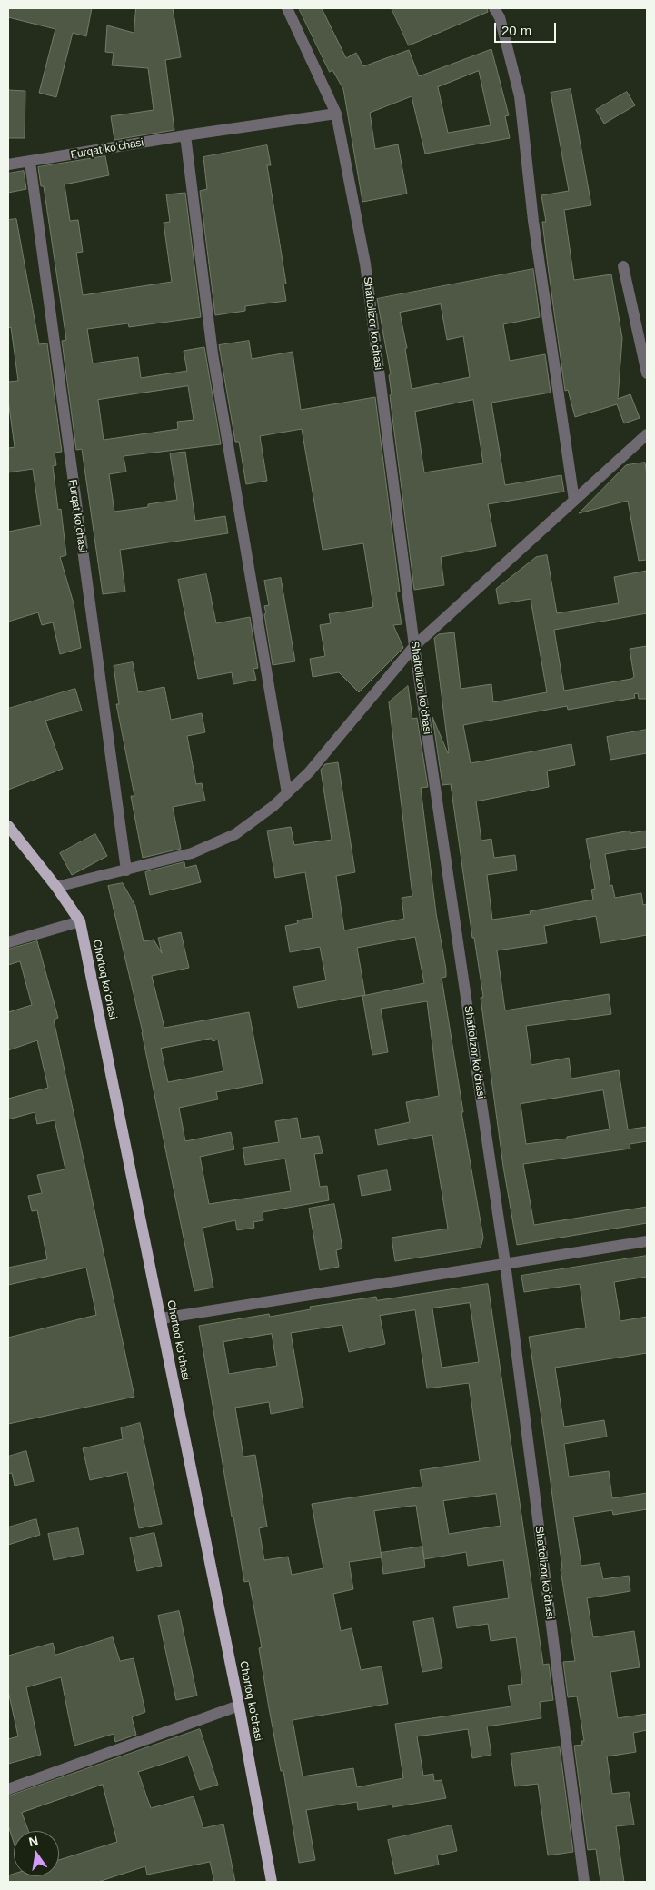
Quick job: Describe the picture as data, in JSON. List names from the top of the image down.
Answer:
{
  "streets": {
    "main road": ["Chortoq koʻchasi"],
    "street": ["Furqat koʻchasi", "Shaftolizor koʻchasi"]
  },
  "crossings": [
    ["Furqat koʻchasi", "Shaftolizor koʻchasi"]
  ],
  "scale_bar": "20 m",
  "north": "top"
}
